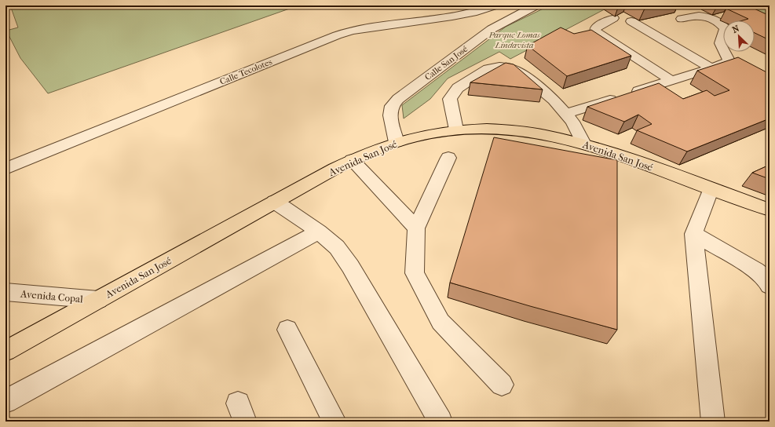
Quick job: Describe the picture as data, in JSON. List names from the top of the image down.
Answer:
{
  "streets": {
    "main road": ["Avenida San José"],
    "street": ["Calle San José", "Calle Tecolotes", "Avenida Copal"]
  },
  "crossings": [
    ["Calle San José", "Avenida San José"],
    ["Avenida San José", "Avenida Copal"]
  ],
  "parks": ["Parque Lomas Lindavista"],
  "north": "top left"
}
